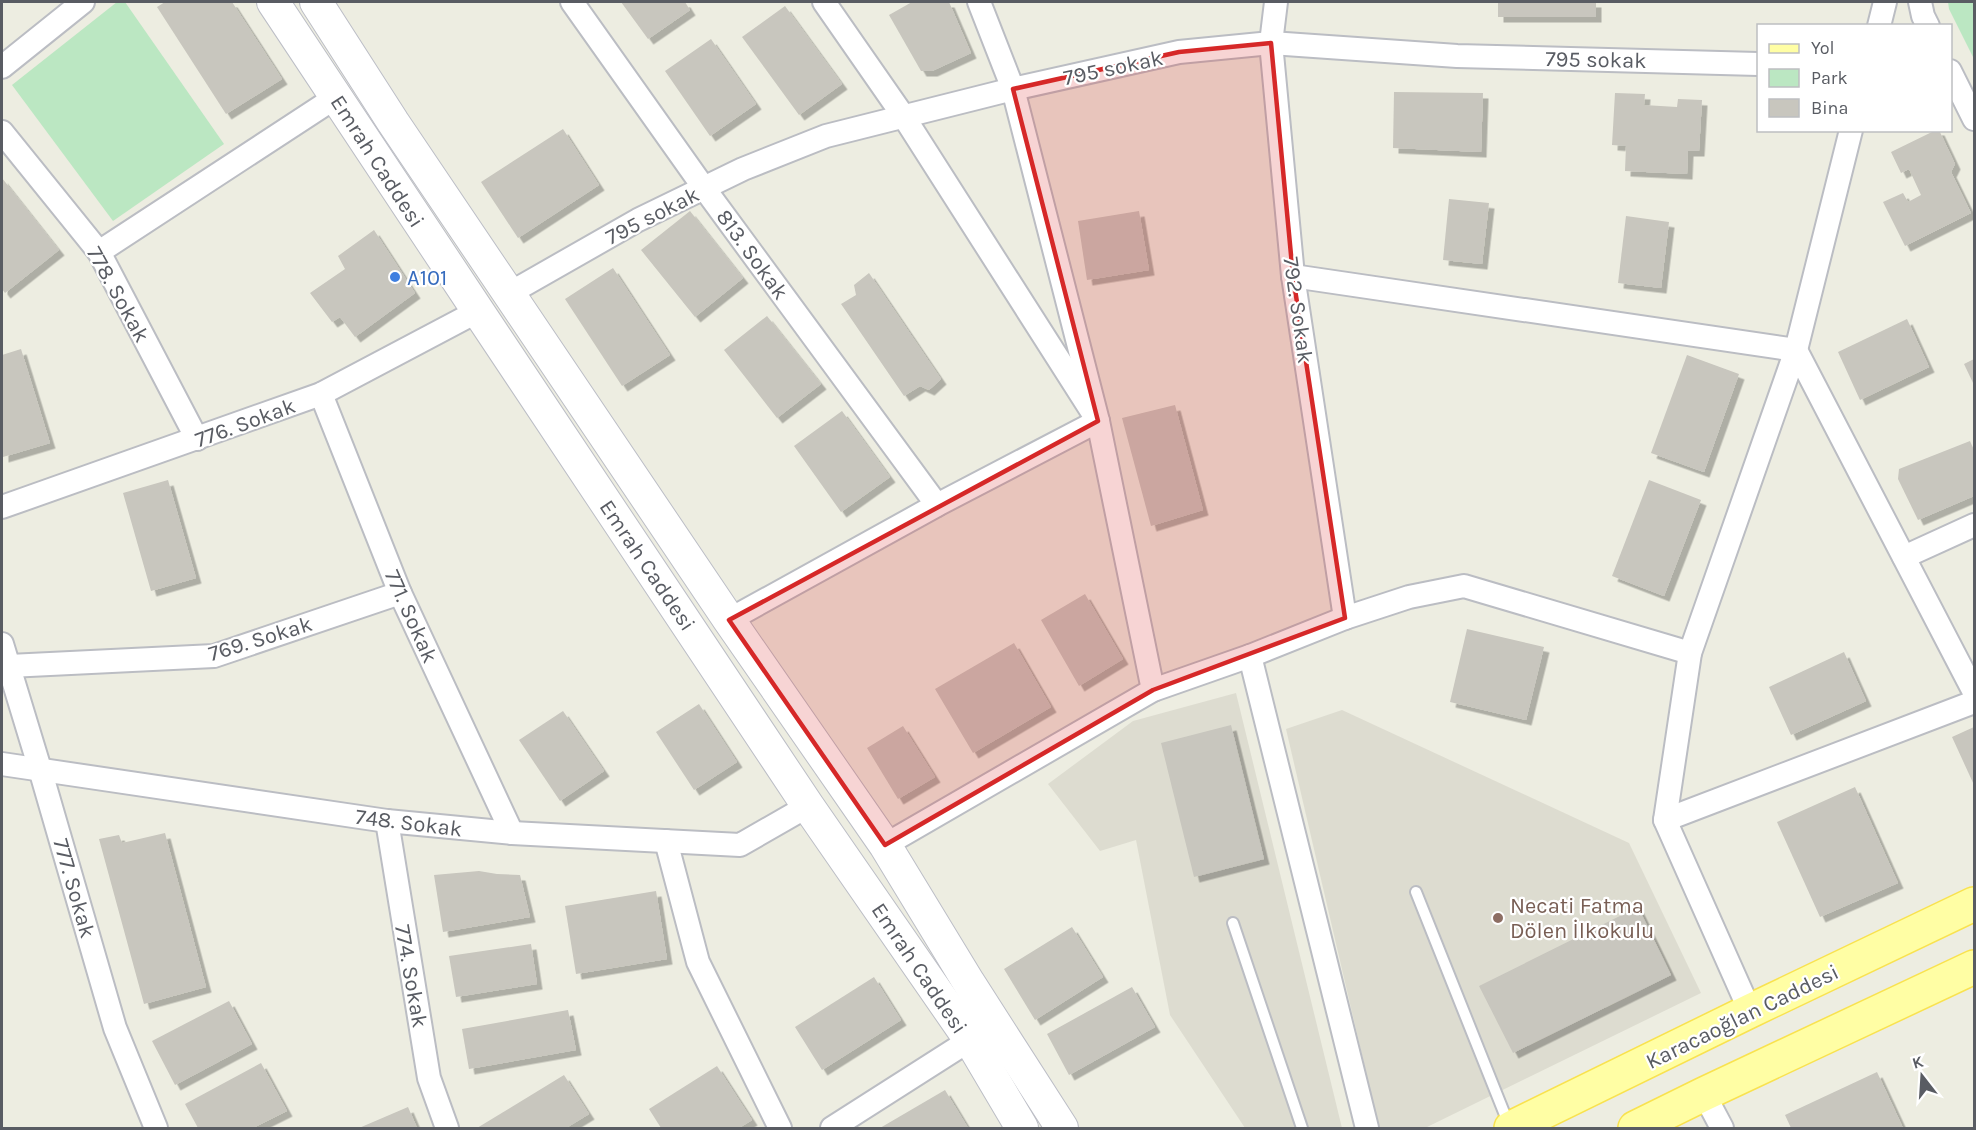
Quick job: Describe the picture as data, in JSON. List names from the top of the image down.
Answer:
{
  "streets": {
    "main road": ["Karacaoğlan Caddesi"],
    "street": [
      "795 sokak",
      "Emrah Caddesi",
      "813. Sokak",
      "778. Sokak",
      "792. Sokak",
      "776. Sokak",
      "771. Sokak",
      "769. Sokak",
      "748. Sokak",
      "777. Sokak",
      "774. Sokak"
    ]
  },
  "crossings": [
    ["795 sokak", "Emrah Caddesi"],
    ["795 sokak", "813. Sokak"],
    ["795 sokak", "792. Sokak"],
    ["Emrah Caddesi", "776. Sokak"],
    ["Emrah Caddesi", "748. Sokak"],
    ["778. Sokak", "776. Sokak"],
    ["776. Sokak", "771. Sokak"],
    ["771. Sokak", "769. Sokak"],
    ["771. Sokak", "748. Sokak"],
    ["769. Sokak", "777. Sokak"],
    ["748. Sokak", "777. Sokak"],
    ["748. Sokak", "774. Sokak"]
  ],
  "places": ["A101", "Necati Fatma Dölen İlkokulu"],
  "legend": ["Yol", "Park", "Bina"],
  "north": "top"
}
